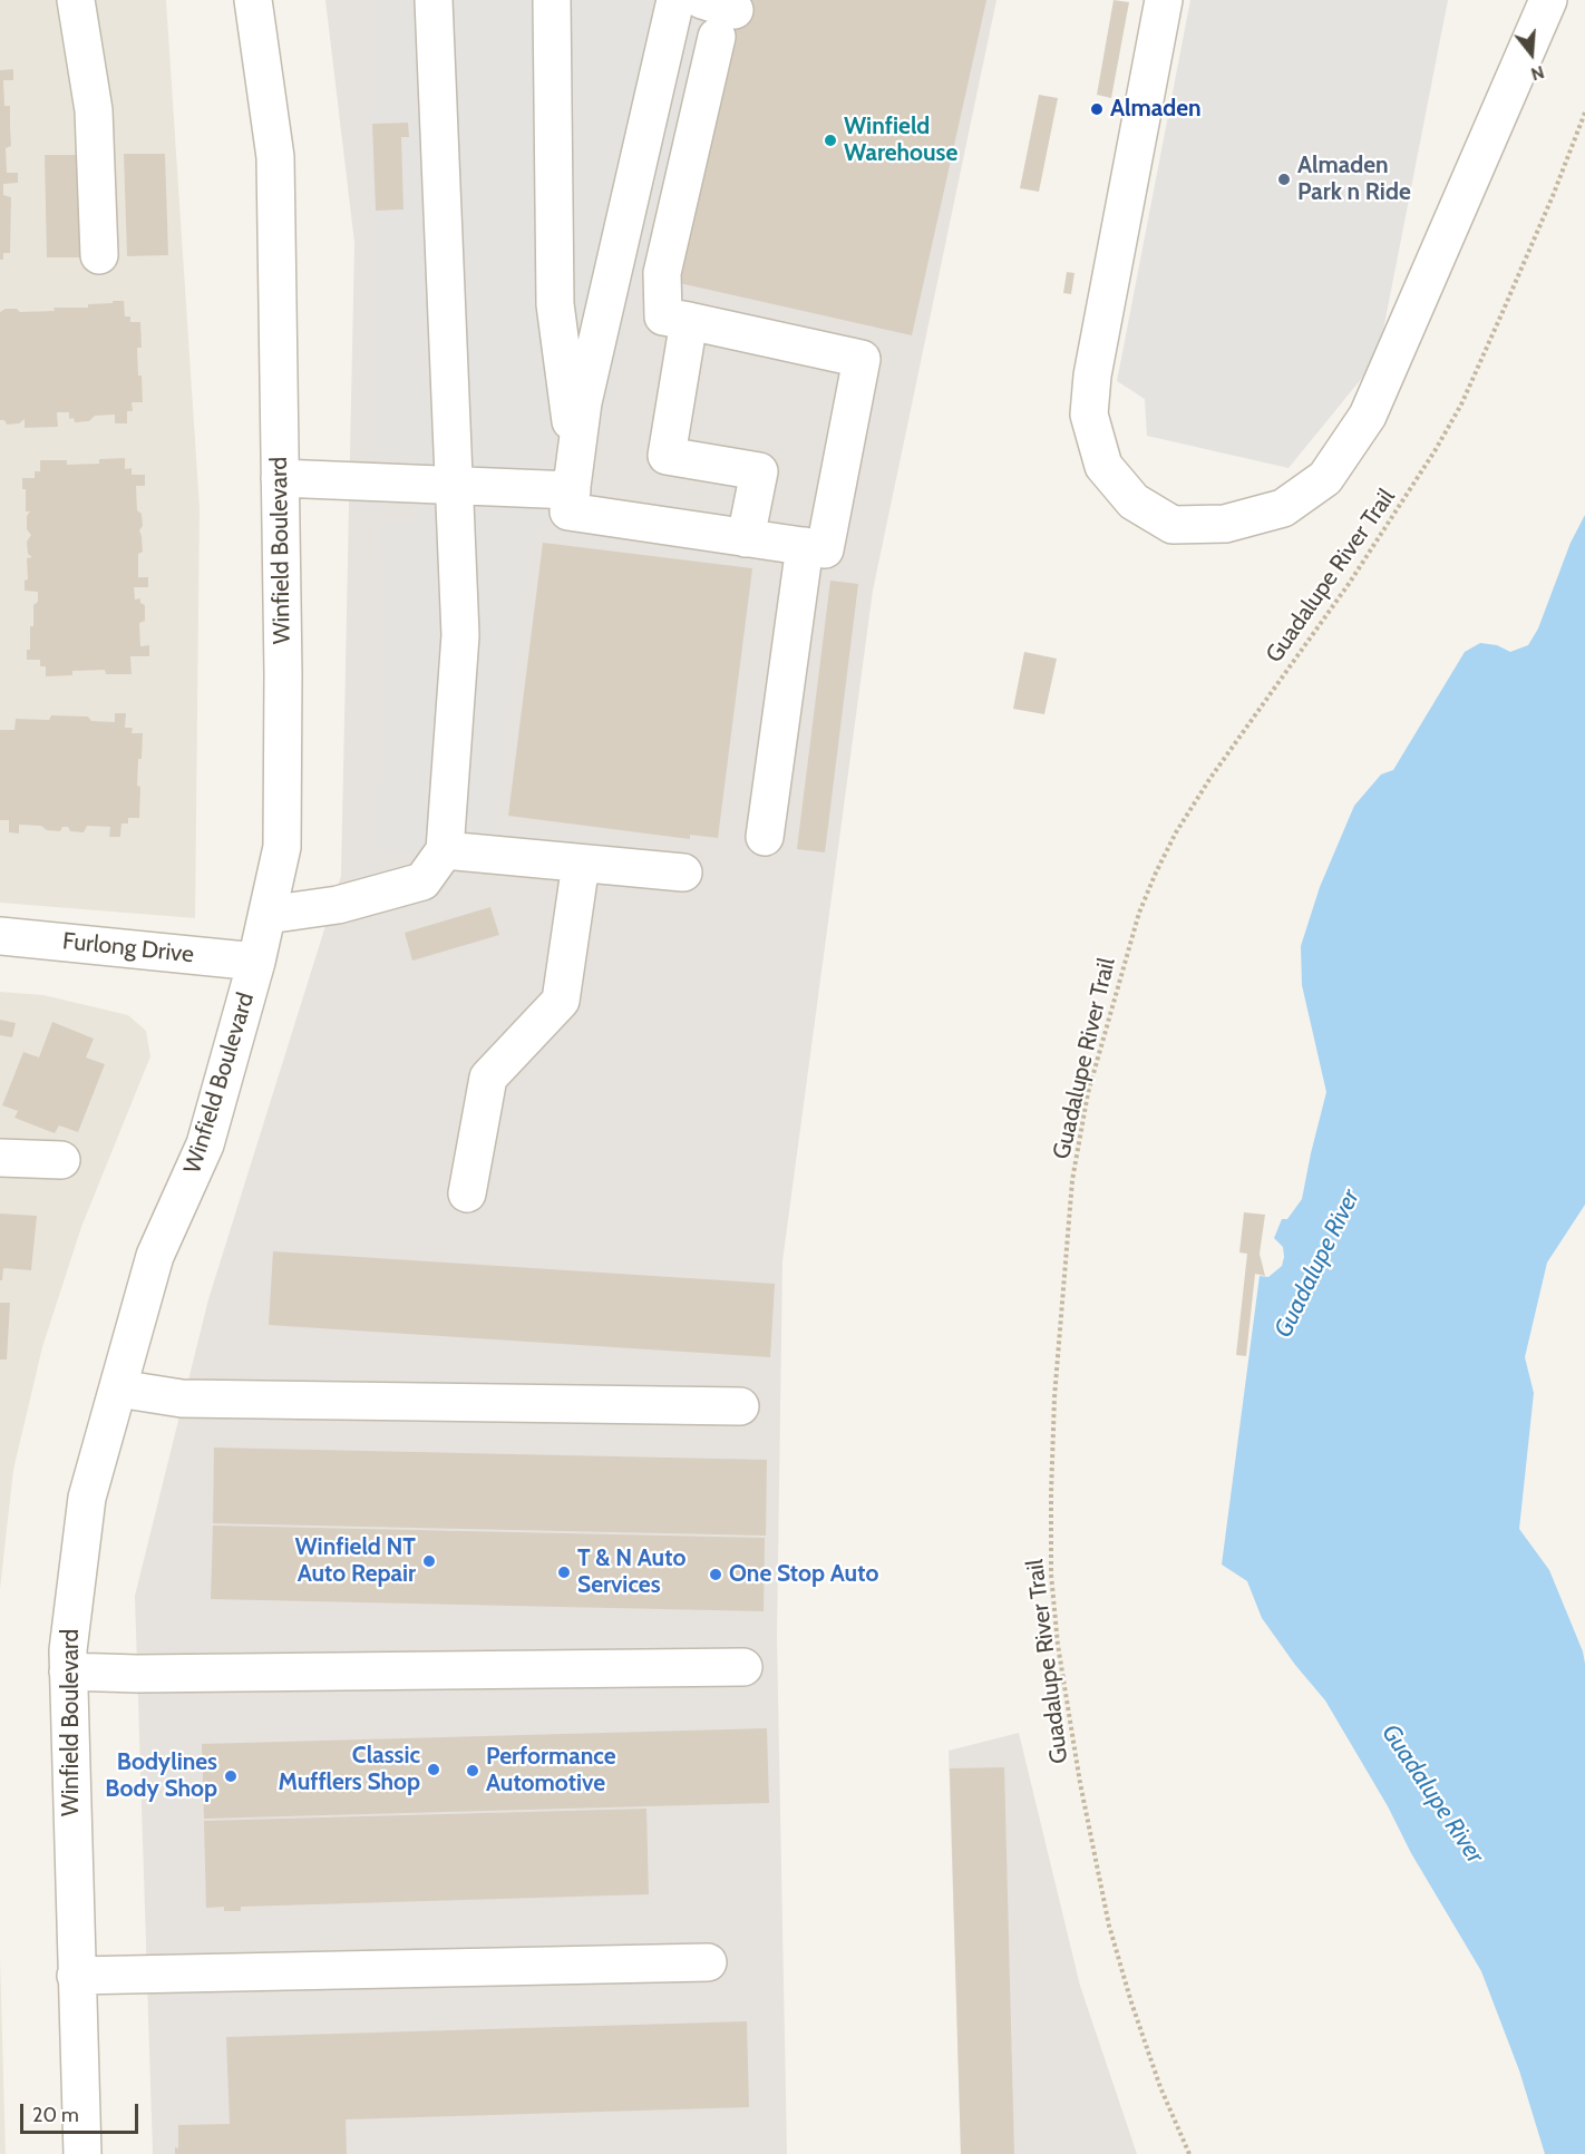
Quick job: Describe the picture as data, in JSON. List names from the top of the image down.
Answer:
{
  "streets": {
    "street": ["Winfield Boulevard", "Furlong Drive"],
    "path": ["Guadalupe River Trail"]
  },
  "crossings": [
    ["Winfield Boulevard", "Furlong Drive"]
  ],
  "water": ["Guadalupe River"],
  "places": [
    "Almaden",
    "Winfield Warehouse",
    "Almaden Park n Ride",
    "Winfield NT Auto Repair",
    "T & N Auto Services",
    "One Stop Auto",
    "Classic Mufflers Shop",
    "Performance Automotive",
    "Bodylines Body Shop"
  ],
  "scale_bar": "20 m",
  "north": "bottom"
}
